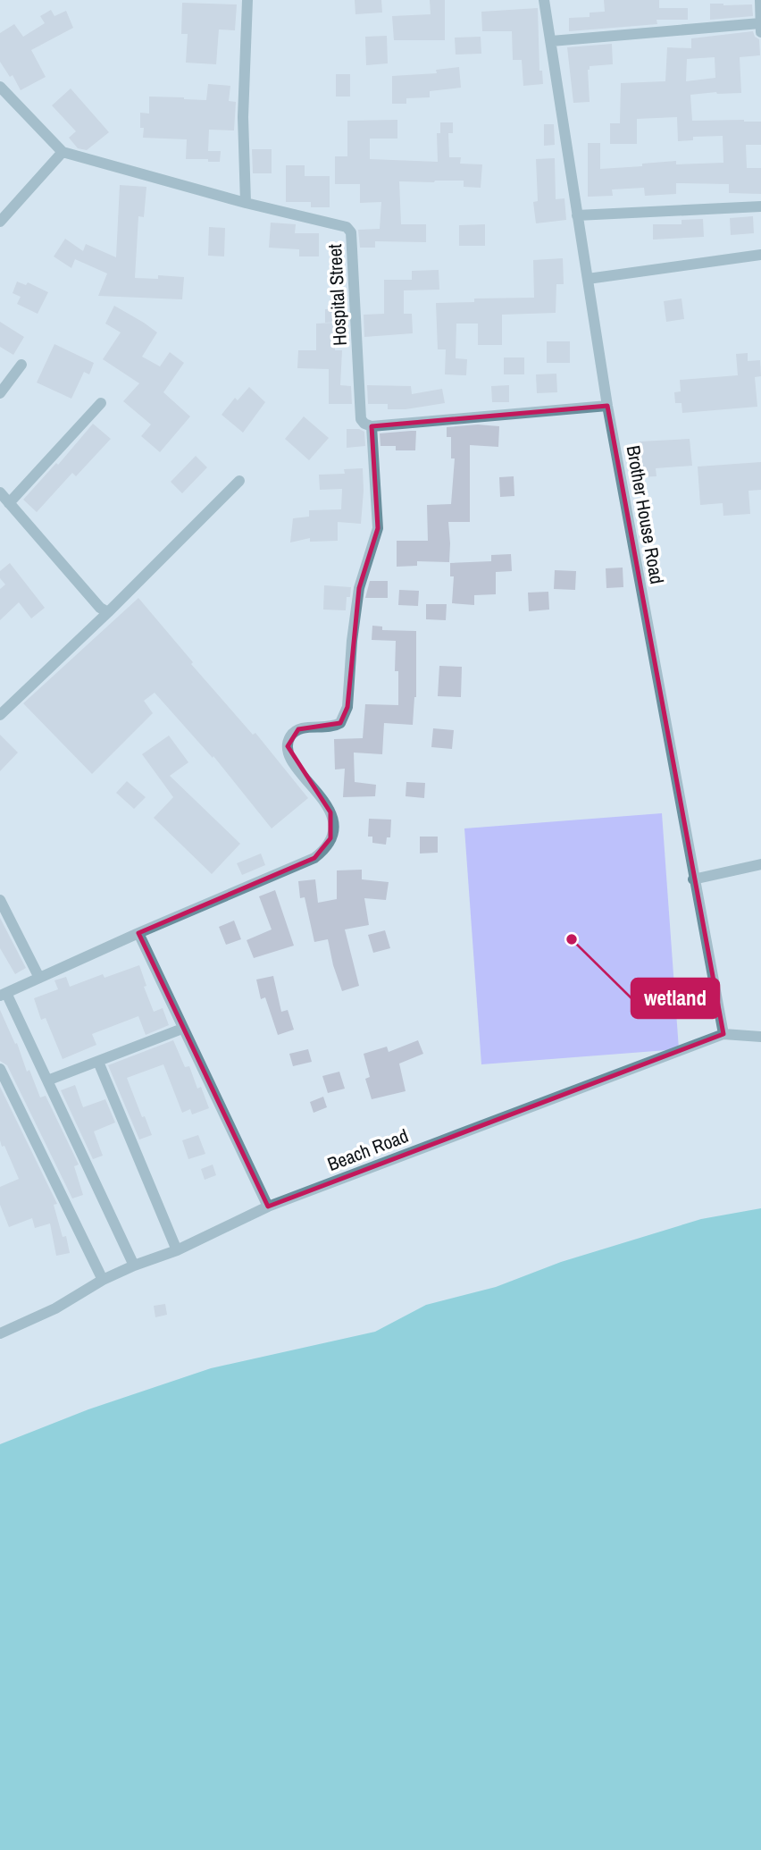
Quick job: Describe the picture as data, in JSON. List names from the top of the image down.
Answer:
{
  "streets": {
    "street": ["Hospital Street", "Brother House Road", "Beach Road"]
  },
  "crossings": [
    ["Brother House Road", "Beach Road"]
  ],
  "places": ["wetland"]
}
